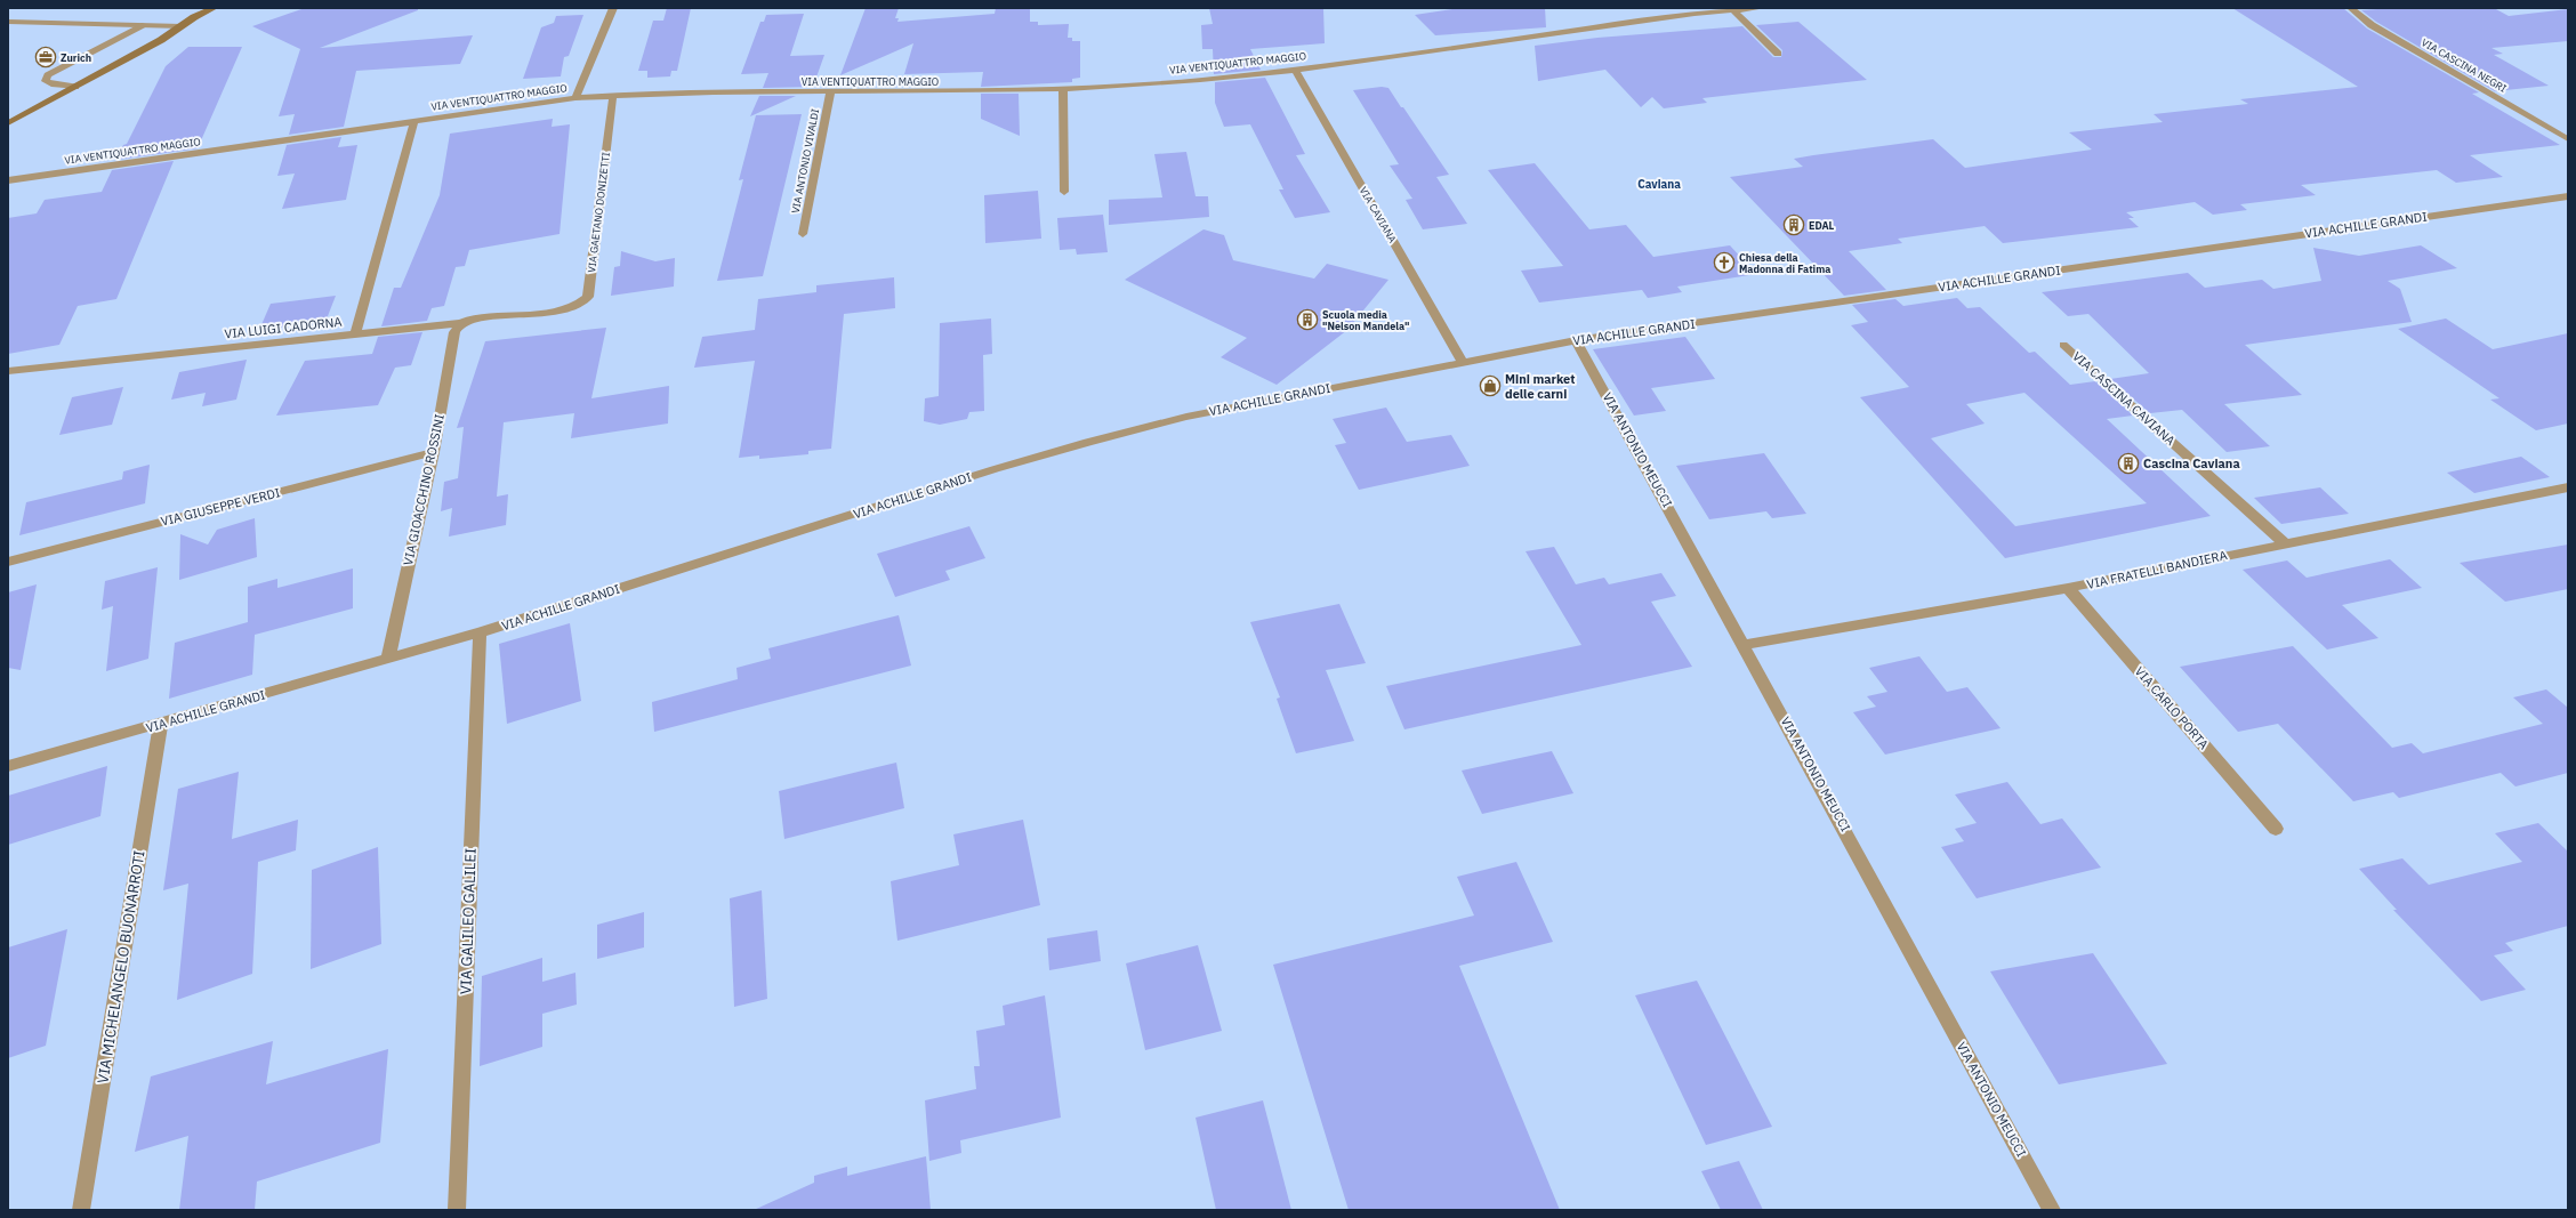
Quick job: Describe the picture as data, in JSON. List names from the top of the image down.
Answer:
{
  "streets": {
    "street": [
      "VIA VENTIQUATTRO MAGGIO",
      "VIA CASCINA NEGRI",
      "VIA ANTONIO VIVALDI",
      "VIA GAETANO DONIZETTI",
      "VIA CAVIANA",
      "VIA ACHILLE GRANDI",
      "VIA LUIGI CADORNA",
      "VIA CASCINA CAVIANA",
      "VIA ANTONIO MEUCCI",
      "VIA GIOACCHINO ROSSINI",
      "VIA GIUSEPPE VERDI",
      "VIA FRATELLI BANDIERA",
      "VIA CARLO PORTA",
      "VIA GALILEO GALILEI",
      "VIA MICHELANGELO BUONARROTI"
    ]
  },
  "crossings": [
    ["VIA VENTIQUATTRO MAGGIO", "VIA ANTONIO VIVALDI"],
    ["VIA VENTIQUATTRO MAGGIO", "VIA GAETANO DONIZETTI"],
    ["VIA VENTIQUATTRO MAGGIO", "VIA CAVIANA"],
    ["VIA GAETANO DONIZETTI", "VIA LUIGI CADORNA"],
    ["VIA CAVIANA", "VIA ACHILLE GRANDI"],
    ["VIA ACHILLE GRANDI", "VIA ANTONIO MEUCCI"],
    ["VIA ACHILLE GRANDI", "VIA GIOACCHINO ROSSINI"],
    ["VIA ACHILLE GRANDI", "VIA GALILEO GALILEI"],
    ["VIA ACHILLE GRANDI", "VIA MICHELANGELO BUONARROTI"],
    ["VIA LUIGI CADORNA", "VIA GIOACCHINO ROSSINI"],
    ["VIA CASCINA CAVIANA", "VIA FRATELLI BANDIERA"],
    ["VIA ANTONIO MEUCCI", "VIA FRATELLI BANDIERA"],
    ["VIA GIOACCHINO ROSSINI", "VIA GIUSEPPE VERDI"],
    ["VIA FRATELLI BANDIERA", "VIA CARLO PORTA"]
  ],
  "districts": ["Caviana"],
  "places": {
    "office": ["Zurich"],
    "building": ["EDAL", "Scuola media \"Nelson Mandela\"", "Cascina Caviana"],
    "church": ["Chiesa della Madonna di Fatima"],
    "shop": ["Mini market delle carni"]
  }
}
